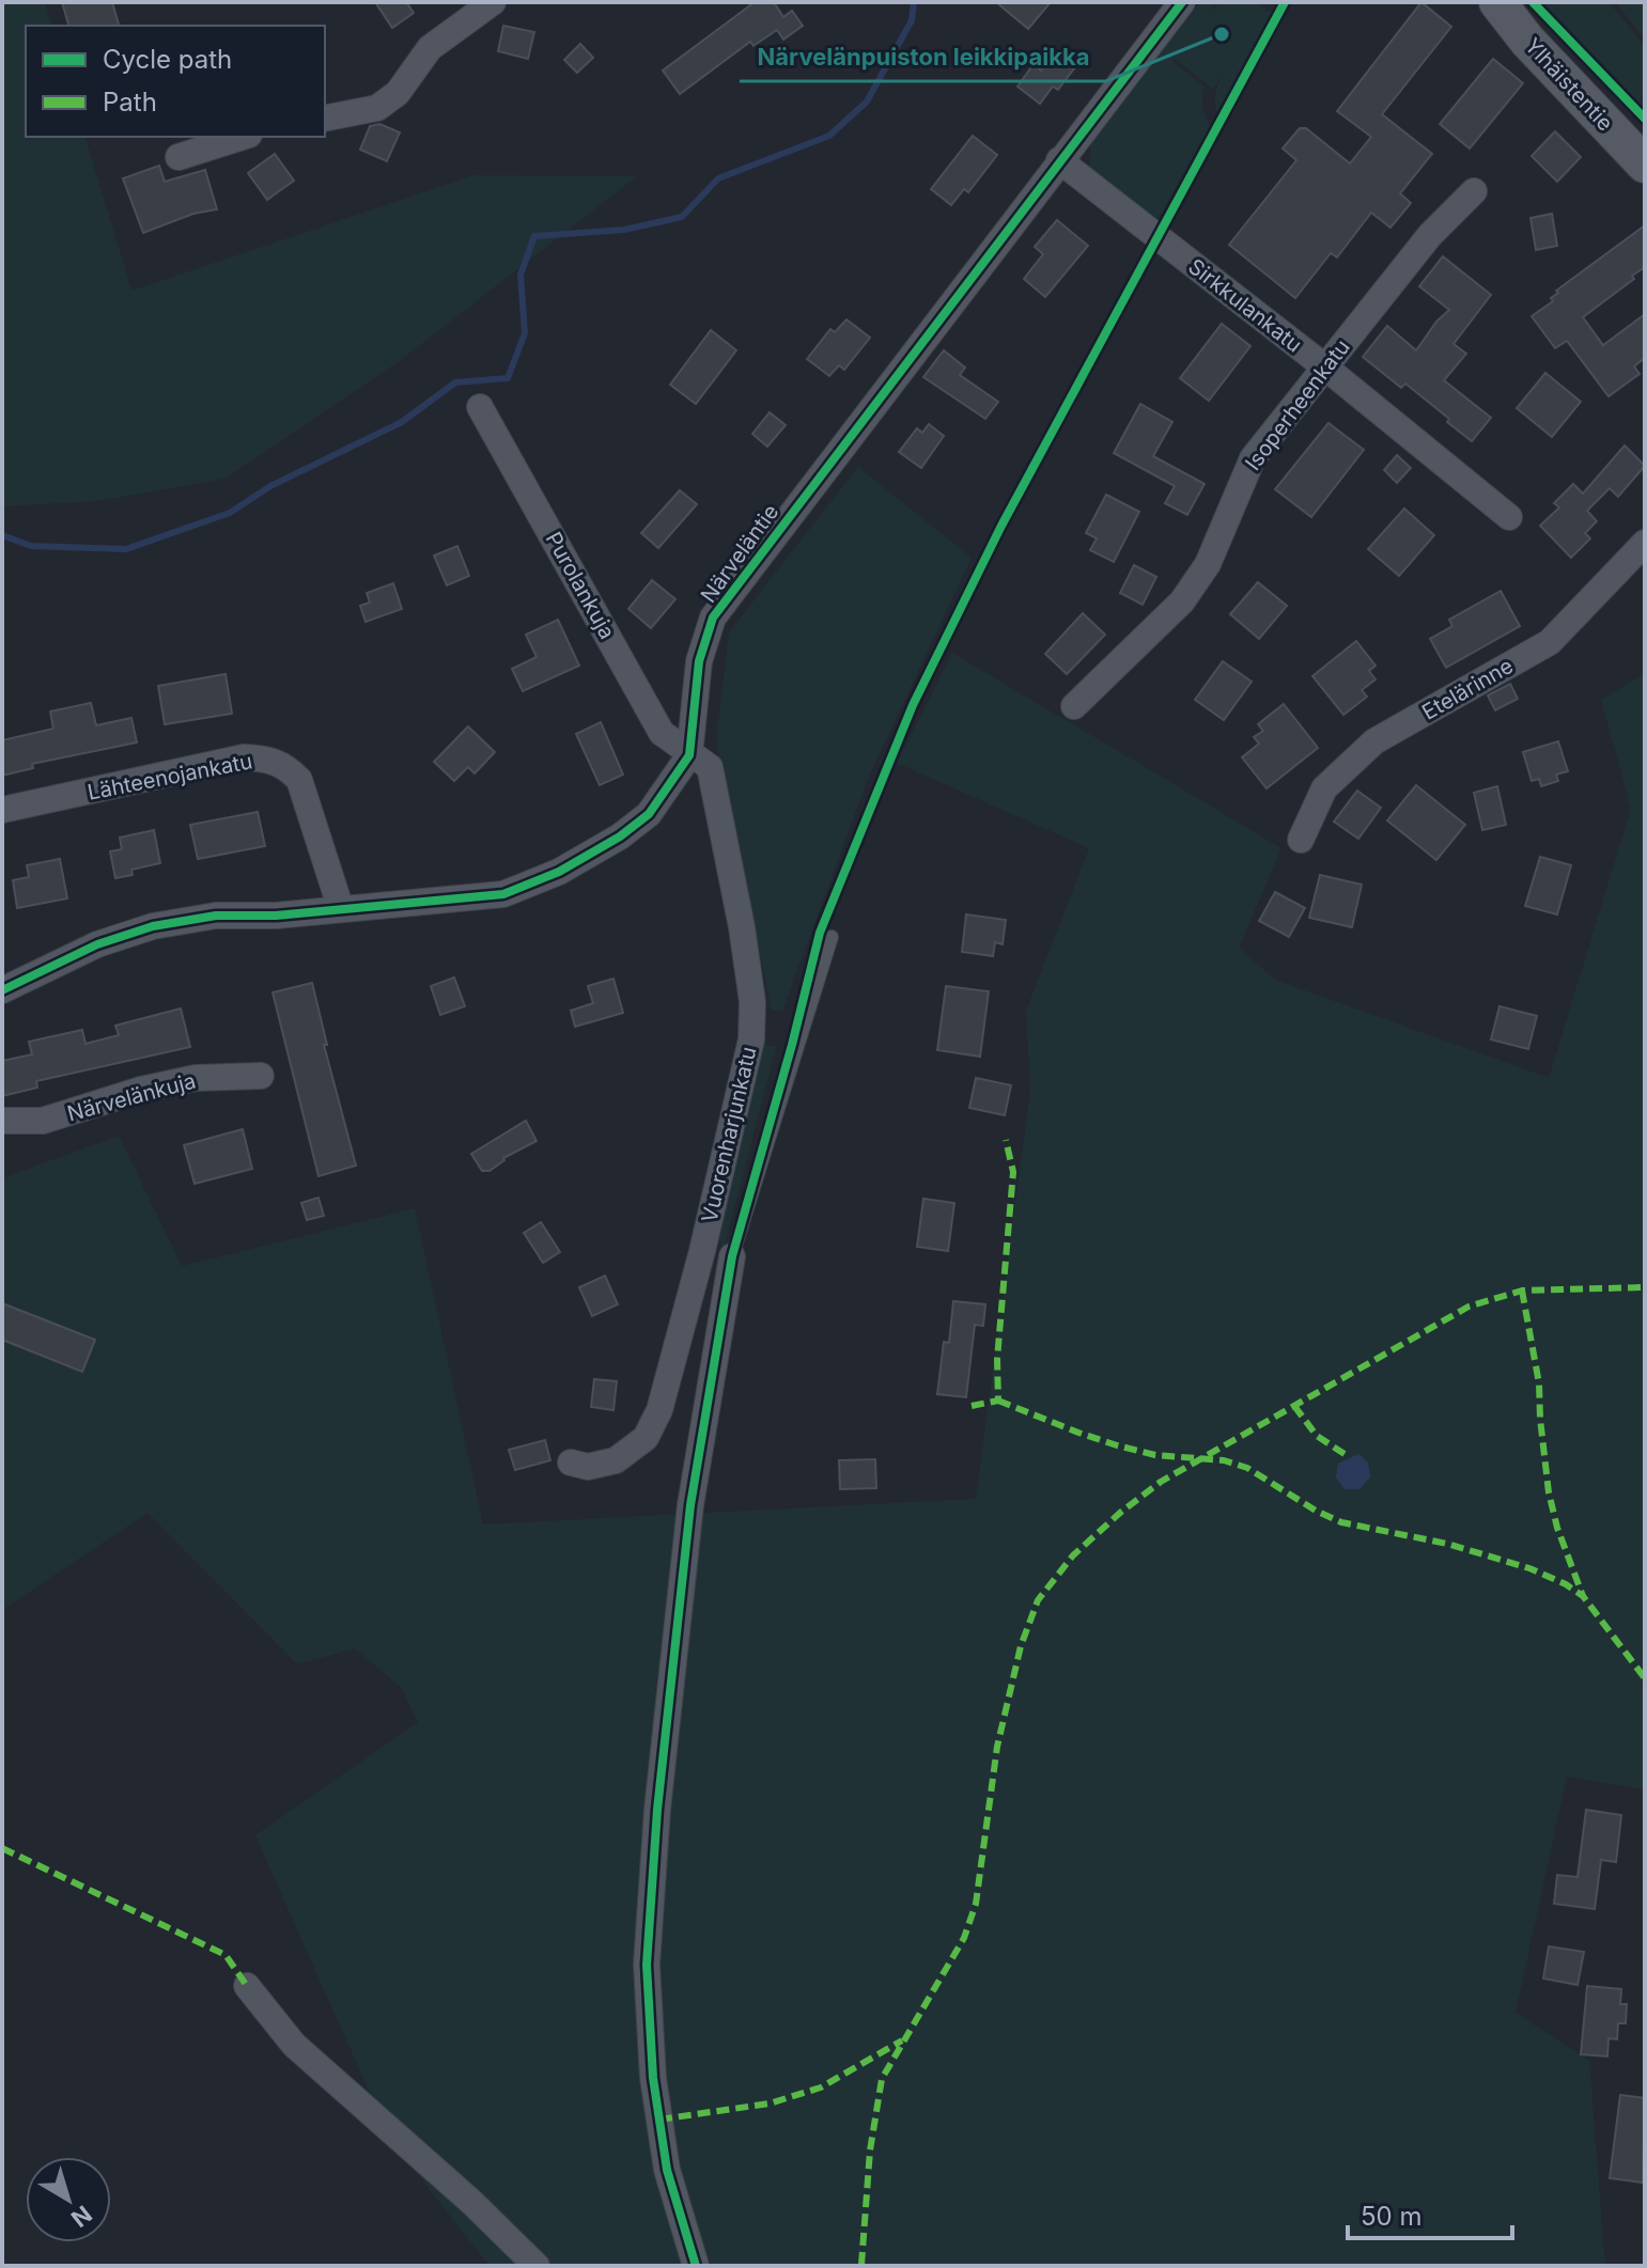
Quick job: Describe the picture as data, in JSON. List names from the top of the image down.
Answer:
{
  "streets": {
    "street": [
      "Ylhäistentie",
      "Sirkkulankatu",
      "Isoperheenkatu",
      "Närveläntie",
      "Purolankuja",
      "Etelärinne",
      "Lähteenojankatu",
      "Närvelänkuja",
      "Vuorenharjunkatu"
    ]
  },
  "crossings": [
    ["Sirkkulankatu", "Isoperheenkatu"],
    ["Sirkkulankatu", "Närveläntie"],
    ["Närveläntie", "Purolankuja"],
    ["Närveläntie", "Lähteenojankatu"],
    ["Närveläntie", "Vuorenharjunkatu"],
    ["Purolankuja", "Vuorenharjunkatu"]
  ],
  "places": ["Närvelänpuiston leikkipaikka"],
  "legend": ["Cycle path", "Path"],
  "scale_bar": "50 m",
  "north": "bottom right"
}
